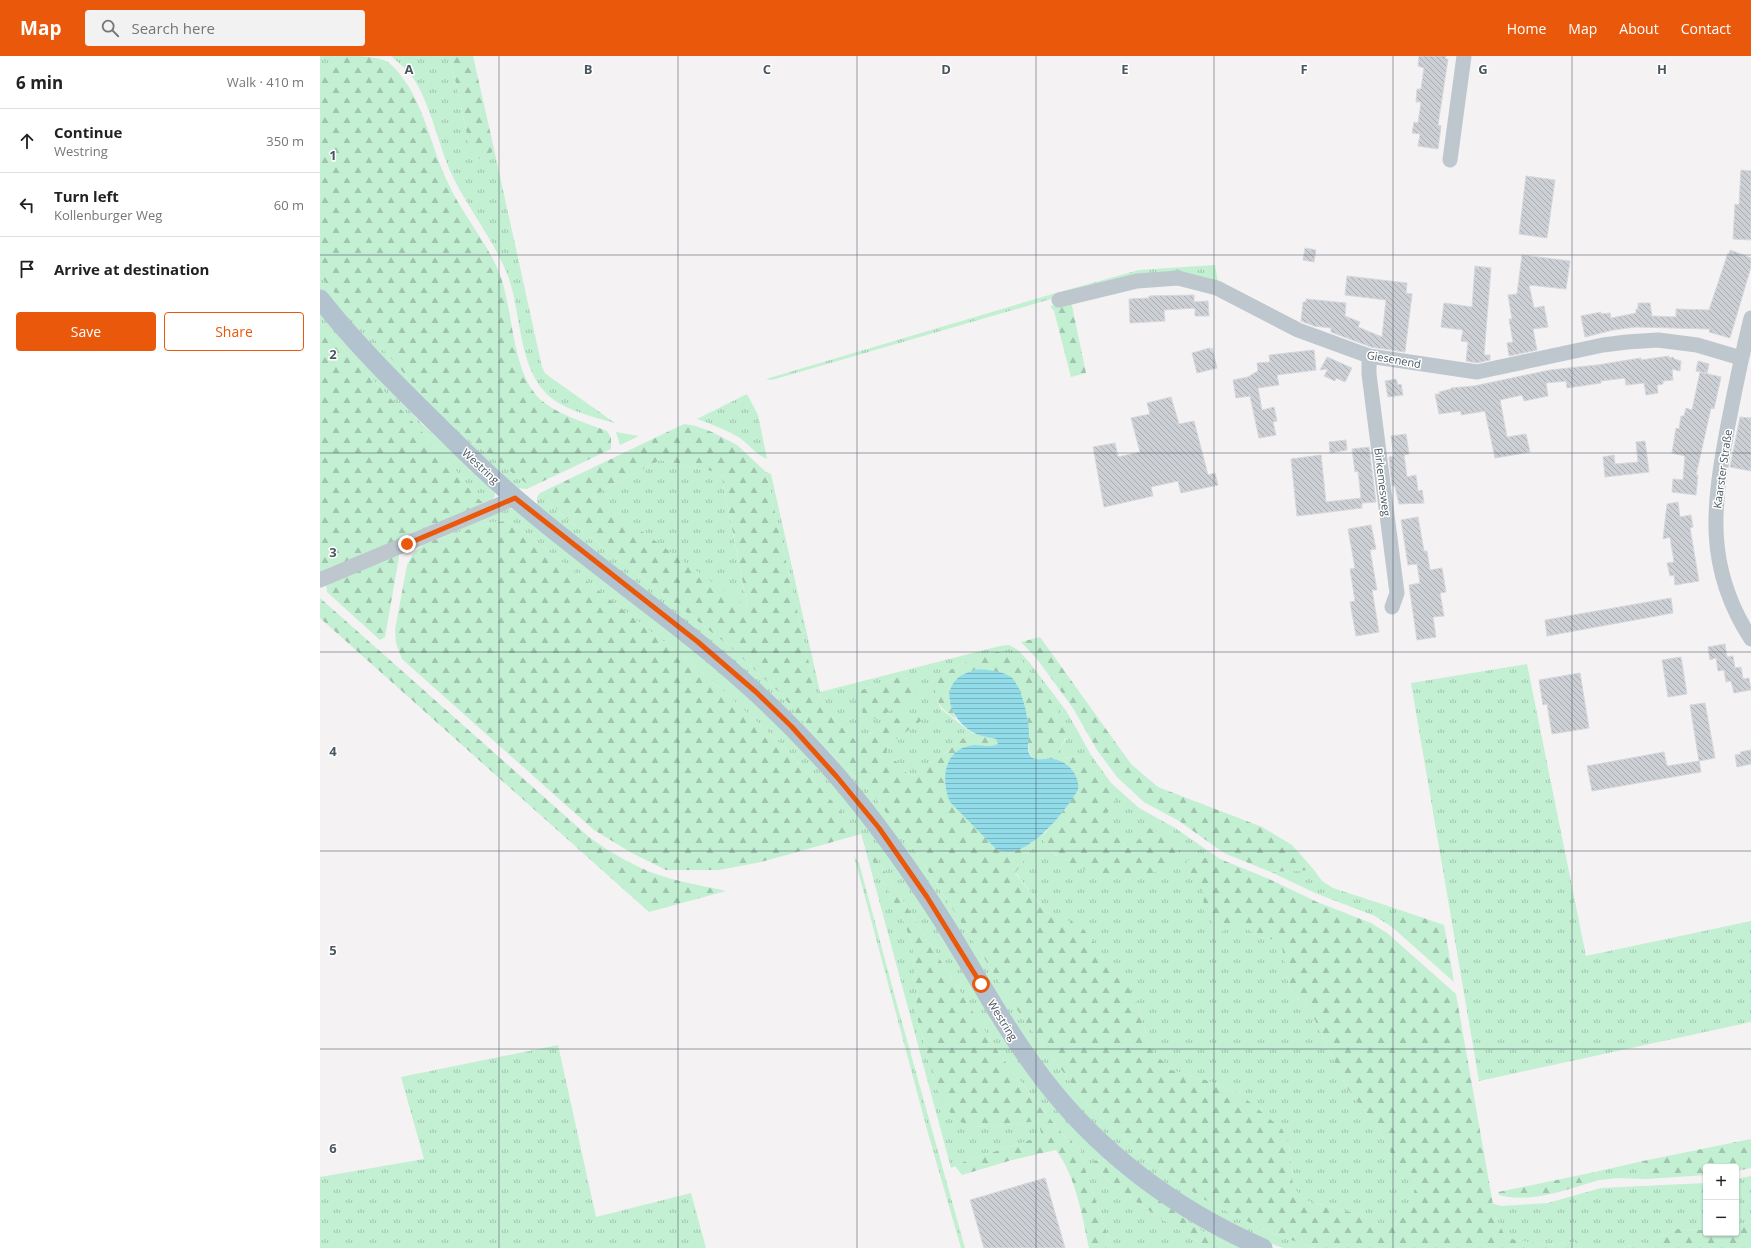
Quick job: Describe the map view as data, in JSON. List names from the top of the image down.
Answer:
{
  "streets": {
    "main road": ["Westring"],
    "street": ["Giesenend", "Kaarster Straße", "Birkemesweg"]
  },
  "crossings": [
    ["Giesenend", "Kaarster Straße"],
    ["Giesenend", "Birkemesweg"]
  ],
  "page": {
    "header": "Map",
    "search": "Search here",
    "nav": [
      "Home",
      "Map",
      "About",
      "Contact"
    ],
    "heading": ["6 min", "Walk · 410 m"],
    "list": [
      ["Continue", "Westring", "350 m"],
      ["Turn left", "Kollenburger Weg", "60 m"],
      "Arrive at destination"
    ],
    "buttons": ["Save", "Share"],
    "map_buttons": ["+", "−"]
  },
  "grid": {
    "columns": [
      "A",
      "B",
      "C",
      "D",
      "E",
      "F",
      "G",
      "H"
    ],
    "rows": [
      "1",
      "2",
      "3",
      "4",
      "5",
      "6"
    ]
  }
}
